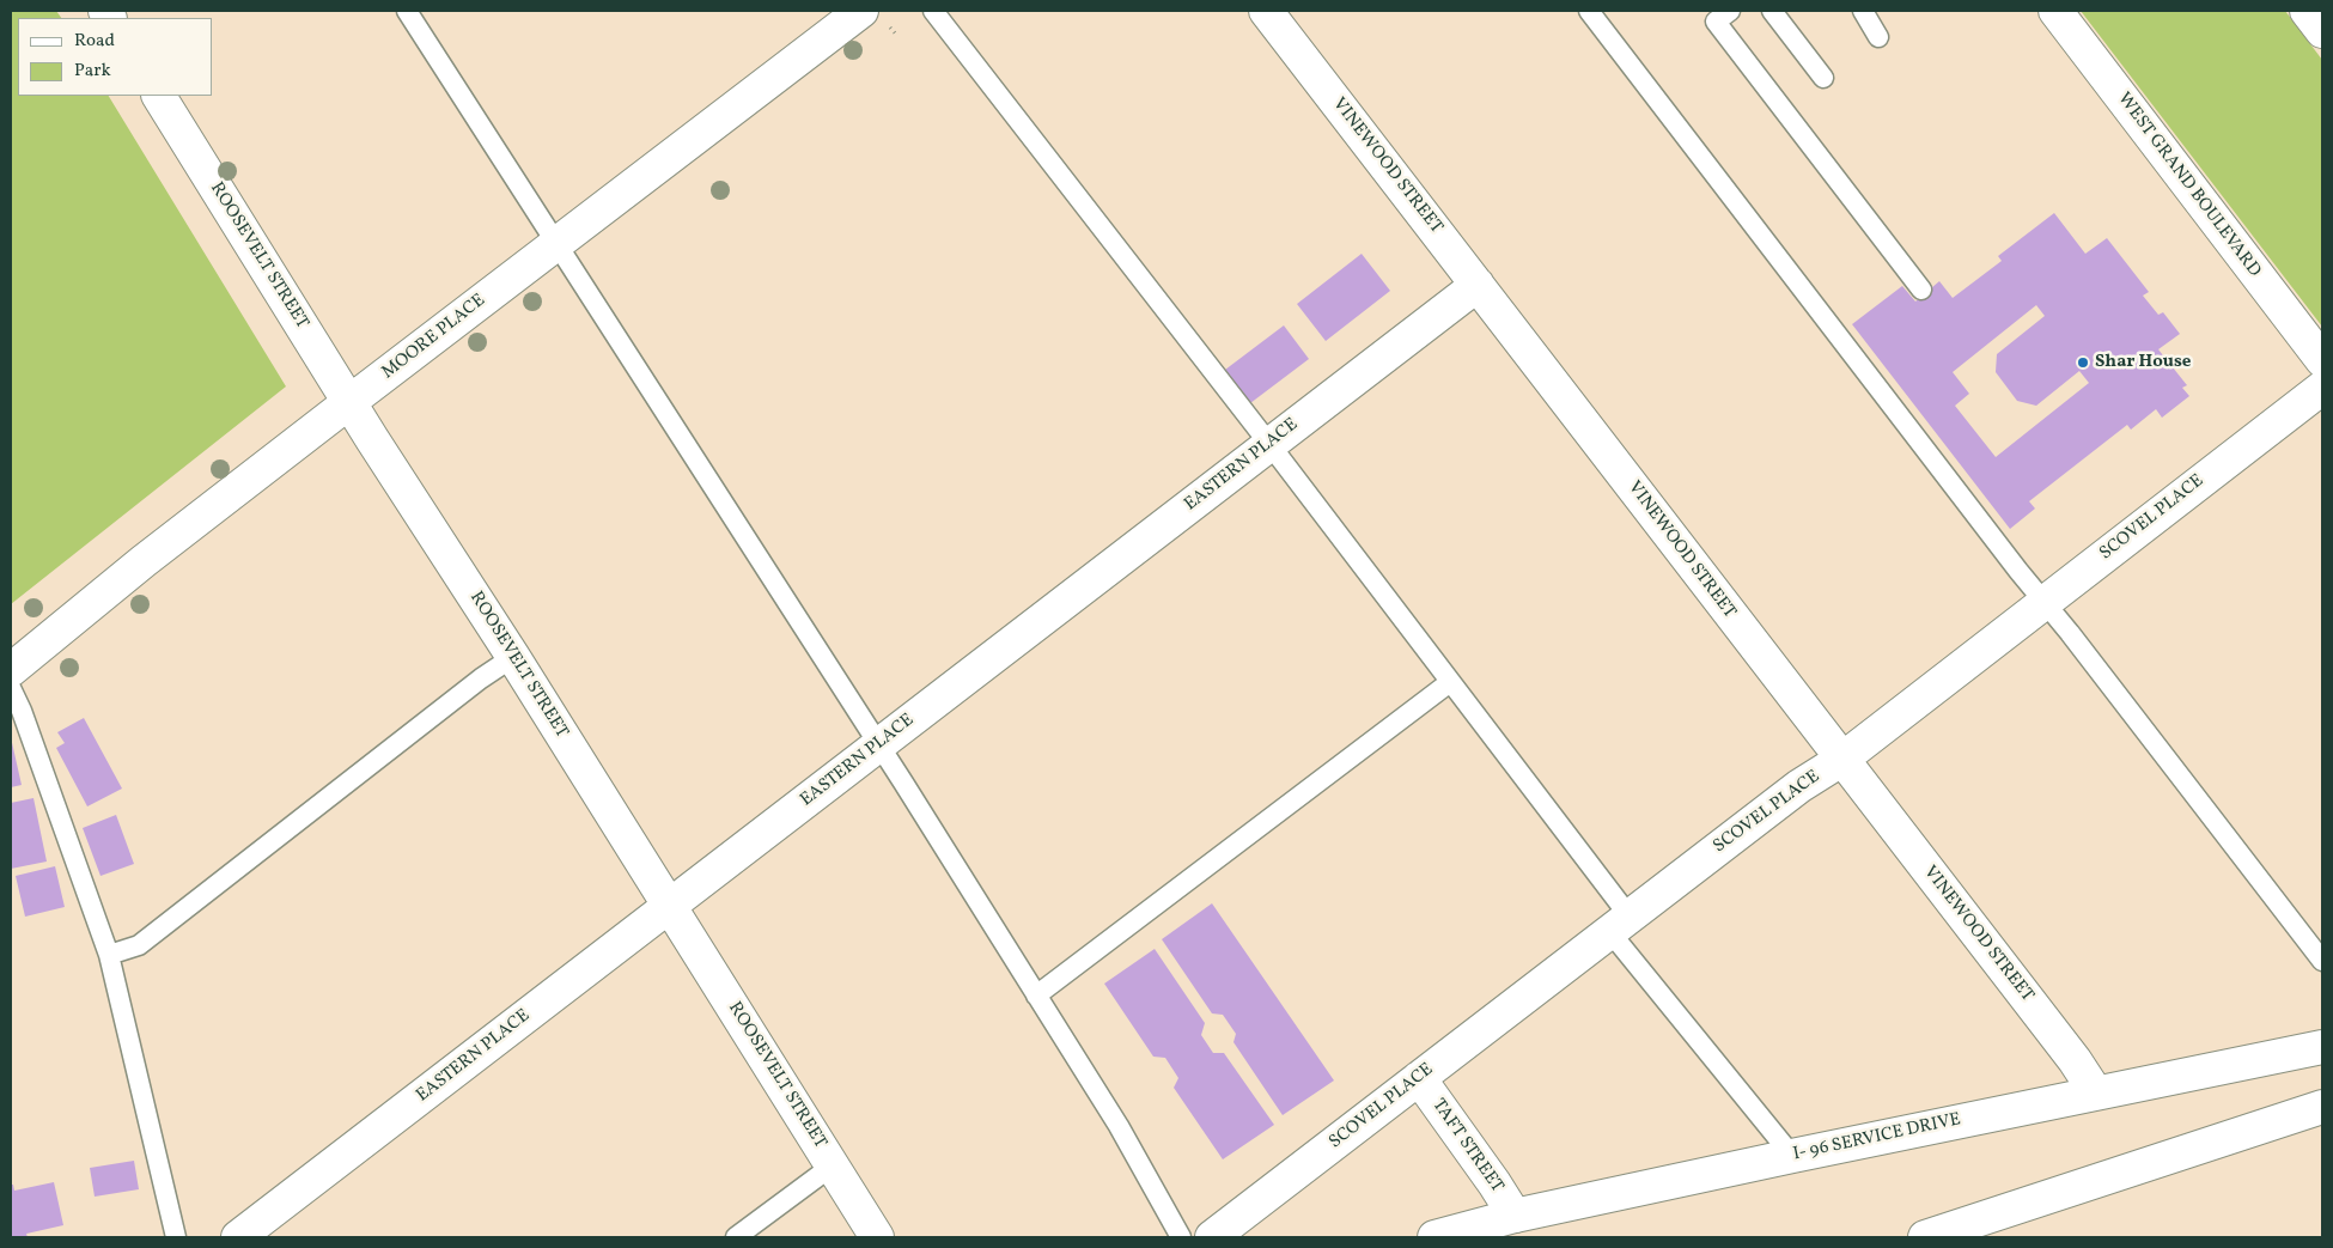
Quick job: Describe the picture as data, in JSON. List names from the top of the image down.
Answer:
{
  "streets": {
    "main road": [
      "VINEWOOD STREET",
      "WEST GRAND BOULEVARD",
      "ROOSEVELT STREET",
      "MOORE PLACE",
      "EASTERN PLACE",
      "SCOVEL PLACE",
      "I- 96 SERVICE DRIVE",
      "TAFT STREET"
    ]
  },
  "crossings": [
    ["VINEWOOD STREET", "EASTERN PLACE"],
    ["VINEWOOD STREET", "SCOVEL PLACE"],
    ["VINEWOOD STREET", "I- 96 SERVICE DRIVE"],
    ["ROOSEVELT STREET", "MOORE PLACE"],
    ["ROOSEVELT STREET", "EASTERN PLACE"],
    ["SCOVEL PLACE", "TAFT STREET"],
    ["I- 96 SERVICE DRIVE", "TAFT STREET"]
  ],
  "places": ["Shar House"],
  "legend": ["Road", "Park"]
}
